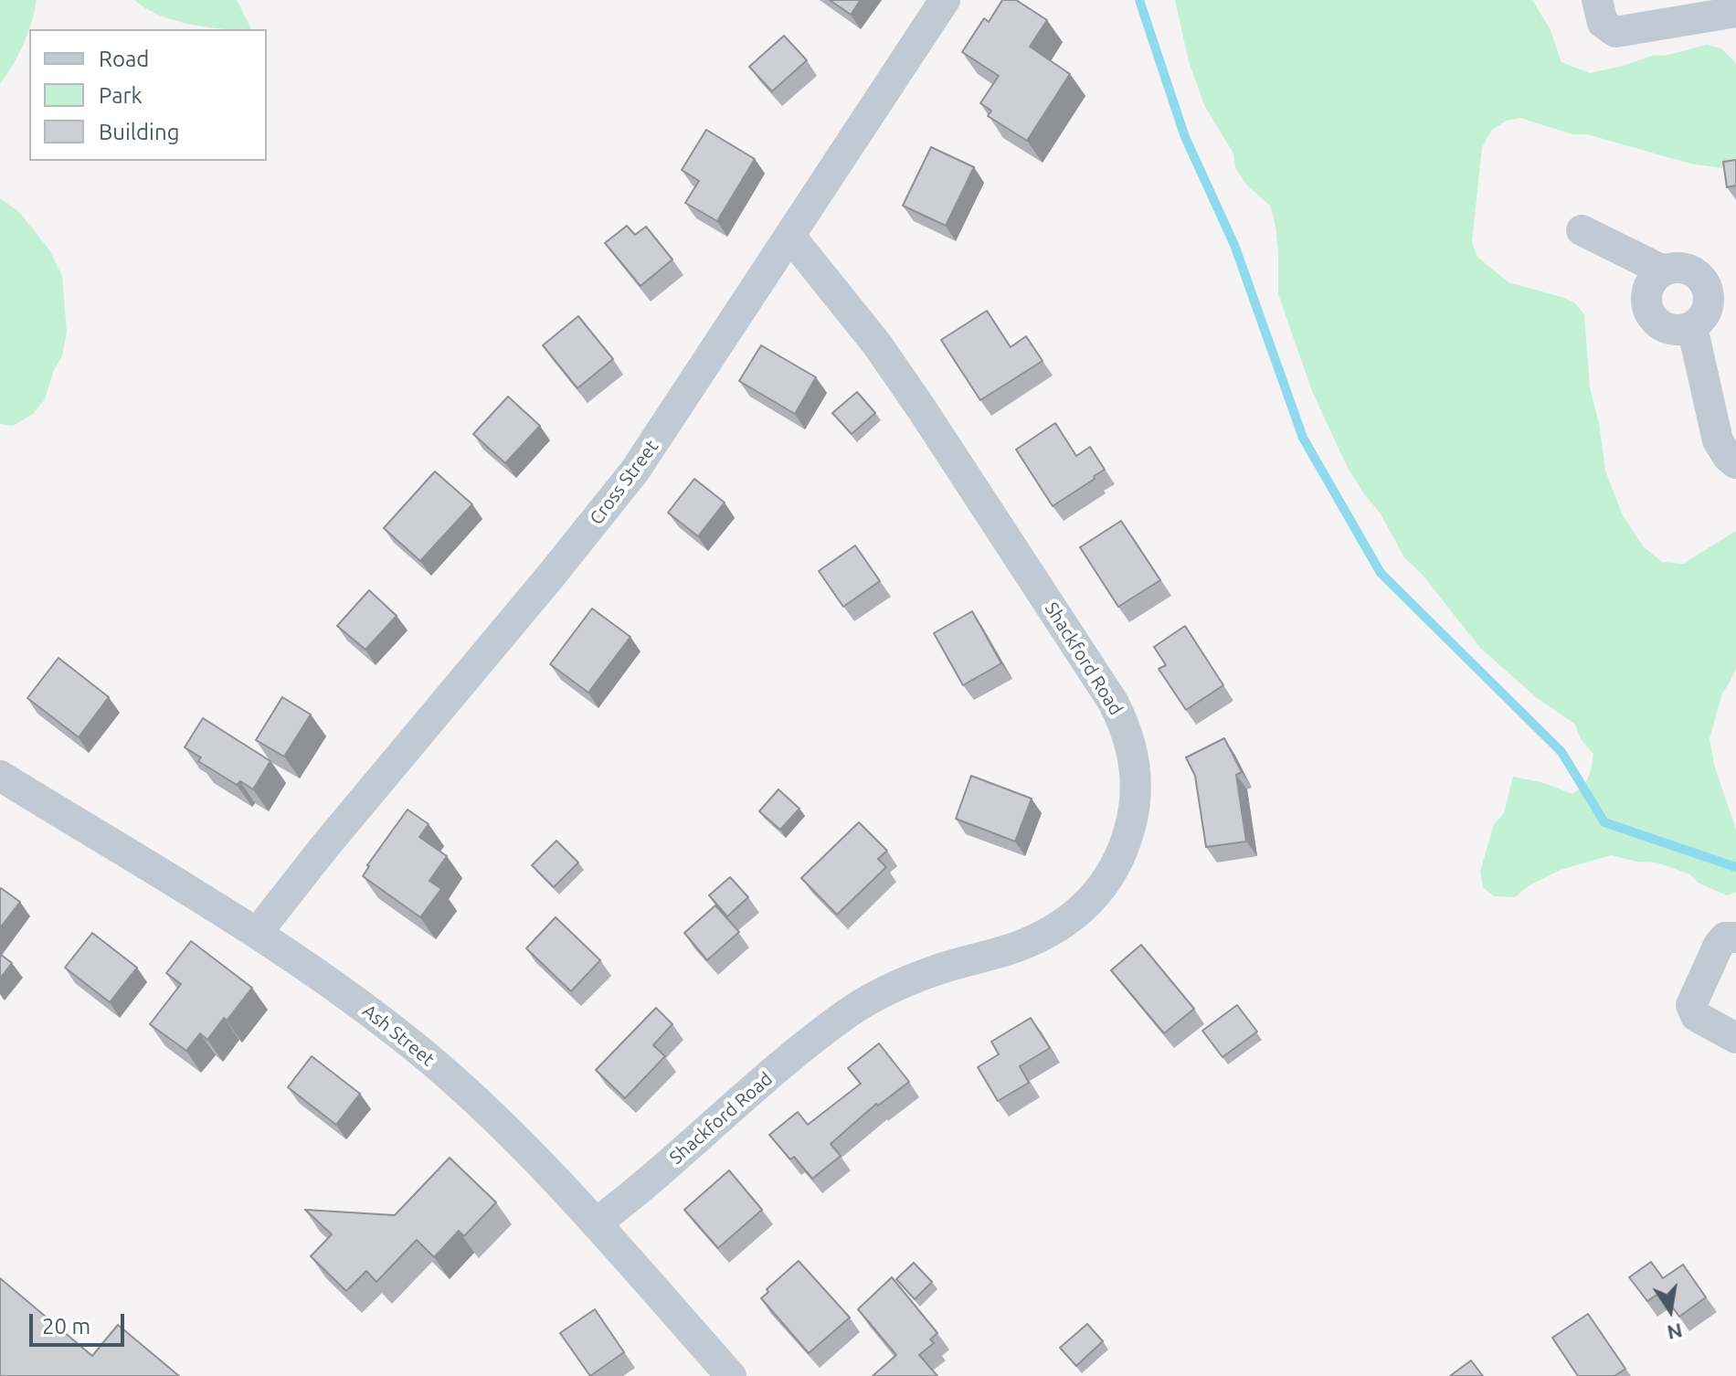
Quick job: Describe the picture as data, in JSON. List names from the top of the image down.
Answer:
{
  "streets": {
    "street": ["Cross Street", "Shackford Road", "Ash Street"]
  },
  "crossings": [
    ["Cross Street", "Shackford Road"],
    ["Cross Street", "Ash Street"],
    ["Shackford Road", "Ash Street"]
  ],
  "legend": ["Road", "Park", "Building"],
  "scale_bar": "20 m",
  "north": "bottom"
}
